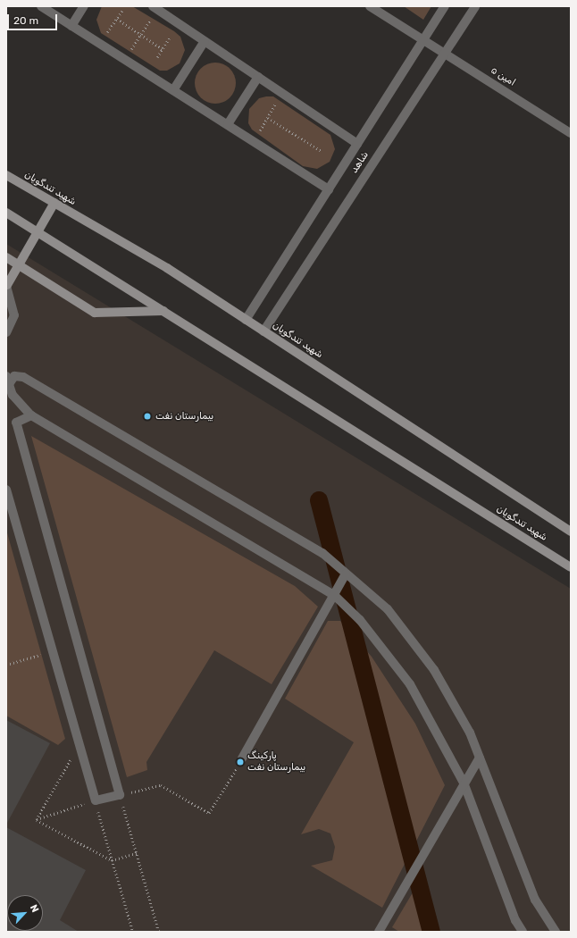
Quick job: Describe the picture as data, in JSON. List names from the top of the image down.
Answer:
{
  "streets": {
    "main road": ["شهید تندگویان"],
    "street": ["امین ۵", "شاهد"]
  },
  "crossings": [
    ["امین ۵", "شاهد"],
    ["شاهد", "شهید تندگویان"]
  ],
  "places": ["بیمارستان نفت", "پارکینگ بیمارستان نفت"],
  "scale_bar": "20 m",
  "north": "top right"
}
